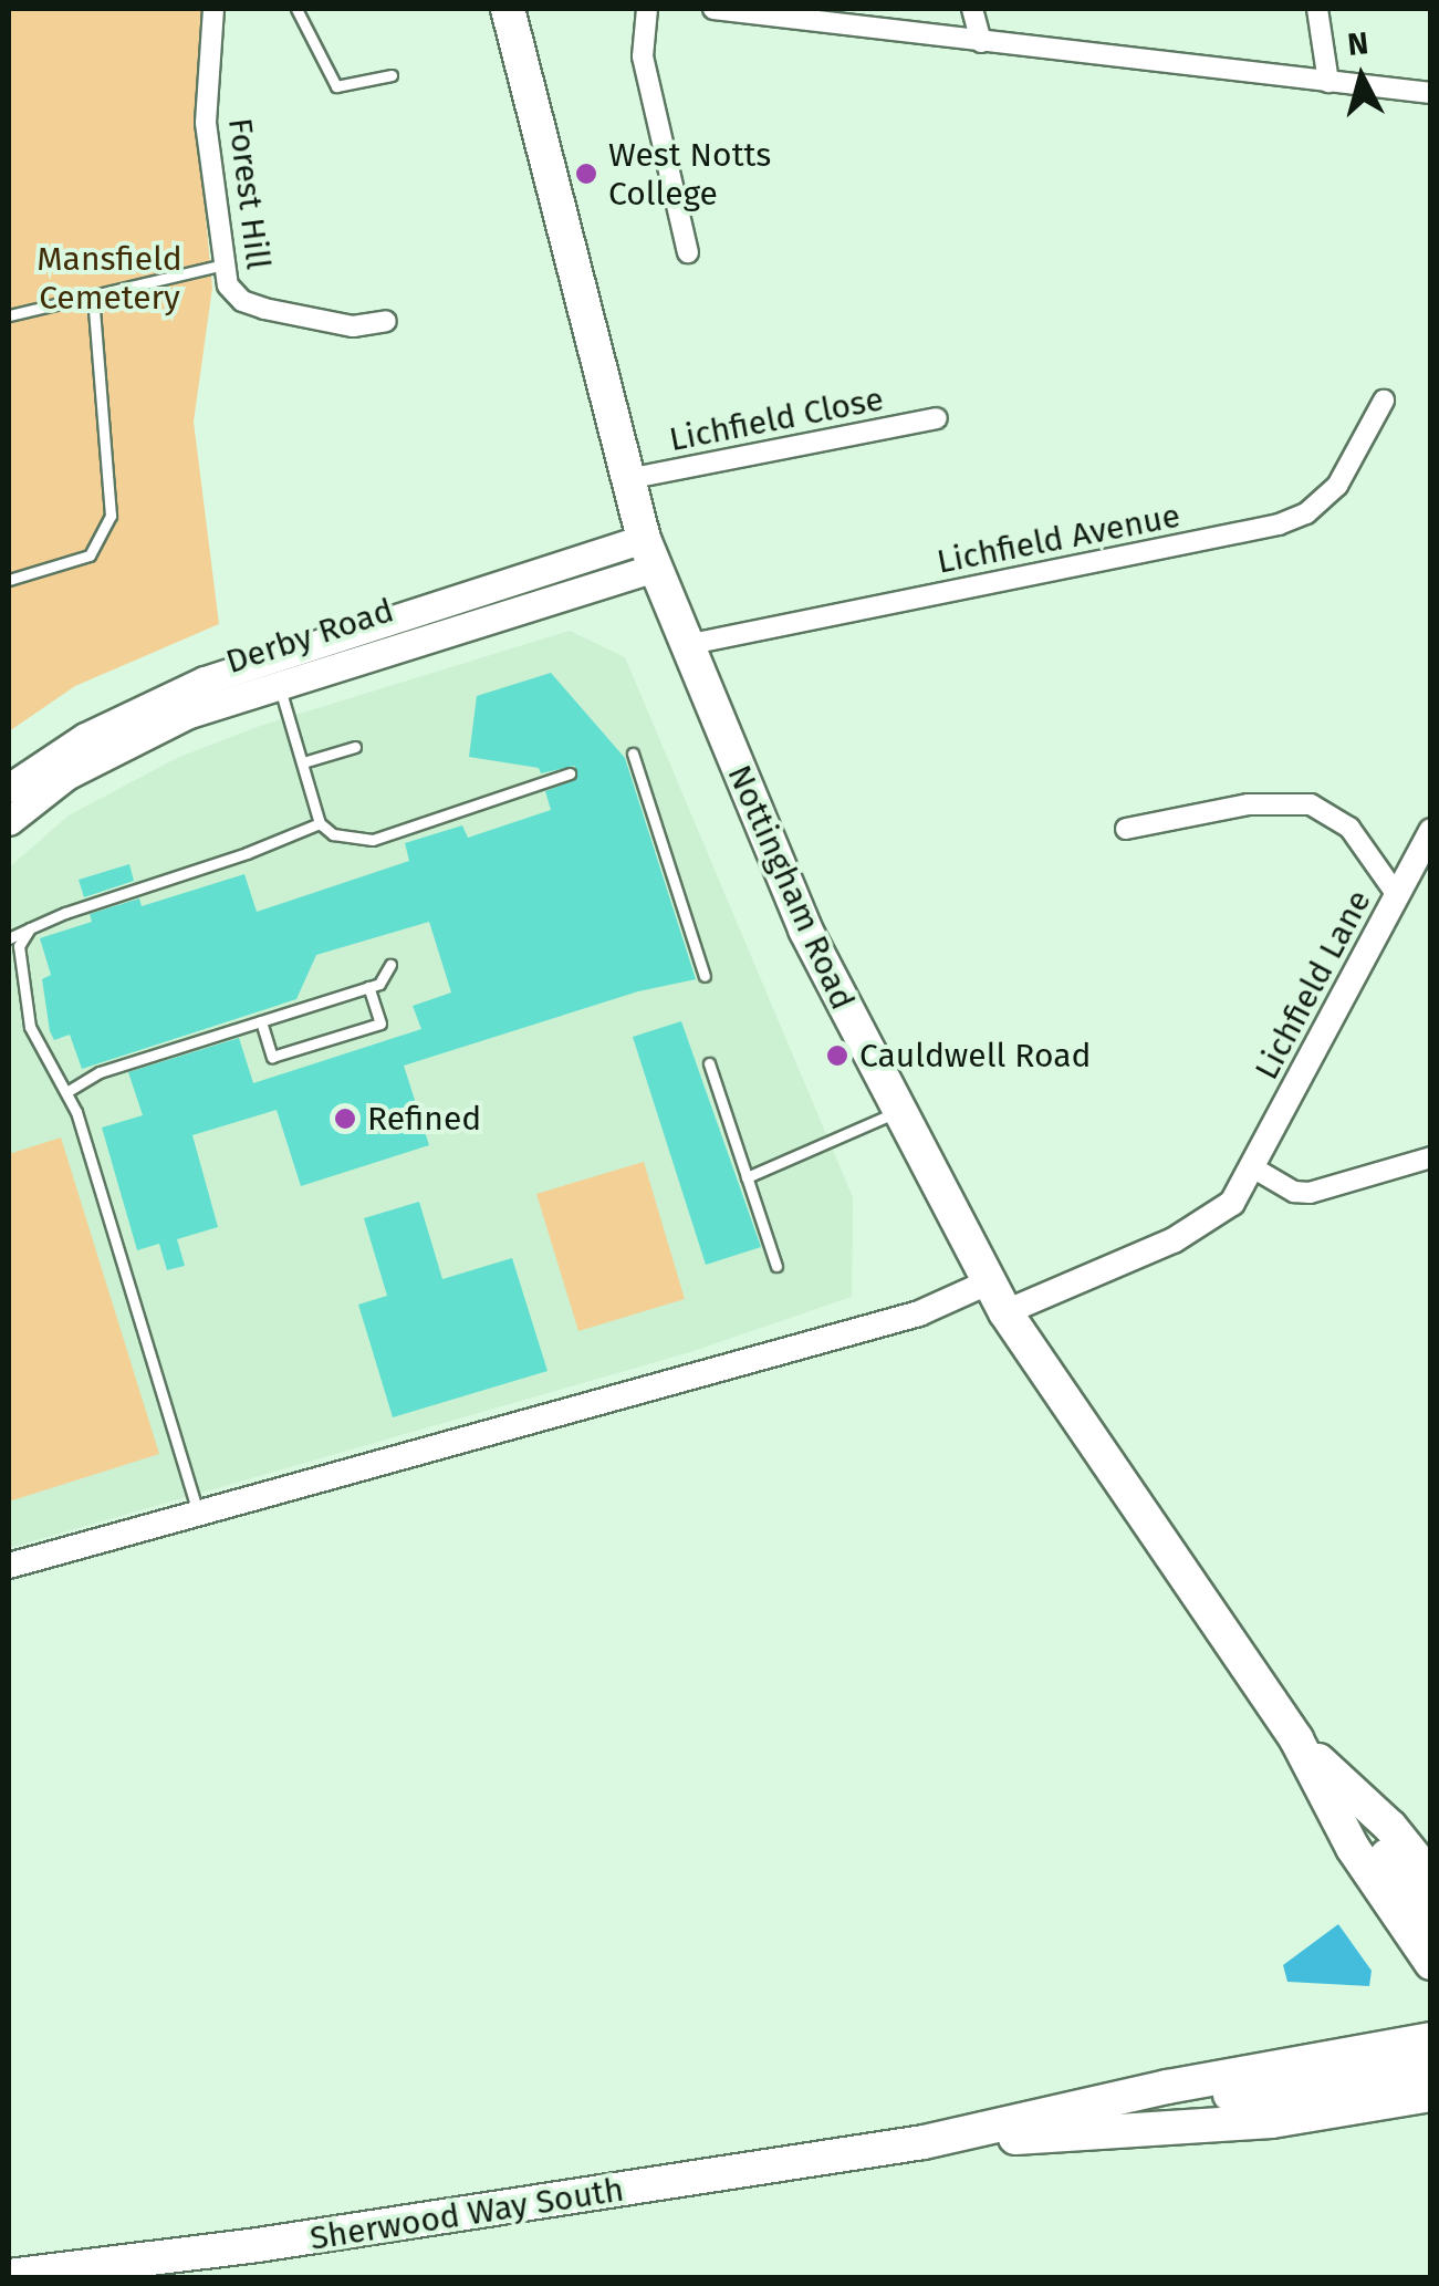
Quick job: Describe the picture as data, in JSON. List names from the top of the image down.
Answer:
{
  "streets": {
    "highway": ["Nottingham Road", "Sherwood Way South"],
    "main road": ["Derby Road"],
    "street": [
      "Forest Hill",
      "Lichfield Close",
      "Lichfield Avenue",
      "Lichfield Lane"
    ]
  },
  "crossings": [
    ["Lichfield Close", "Nottingham Road"],
    ["Lichfield Avenue", "Nottingham Road"],
    ["Derby Road", "Nottingham Road"],
    ["Nottingham Road", "Lichfield Lane"]
  ],
  "parks": ["Mansfield Cemetery"],
  "places": ["West Notts College", "Cauldwell Road", "Refined"],
  "north": "top"
}
